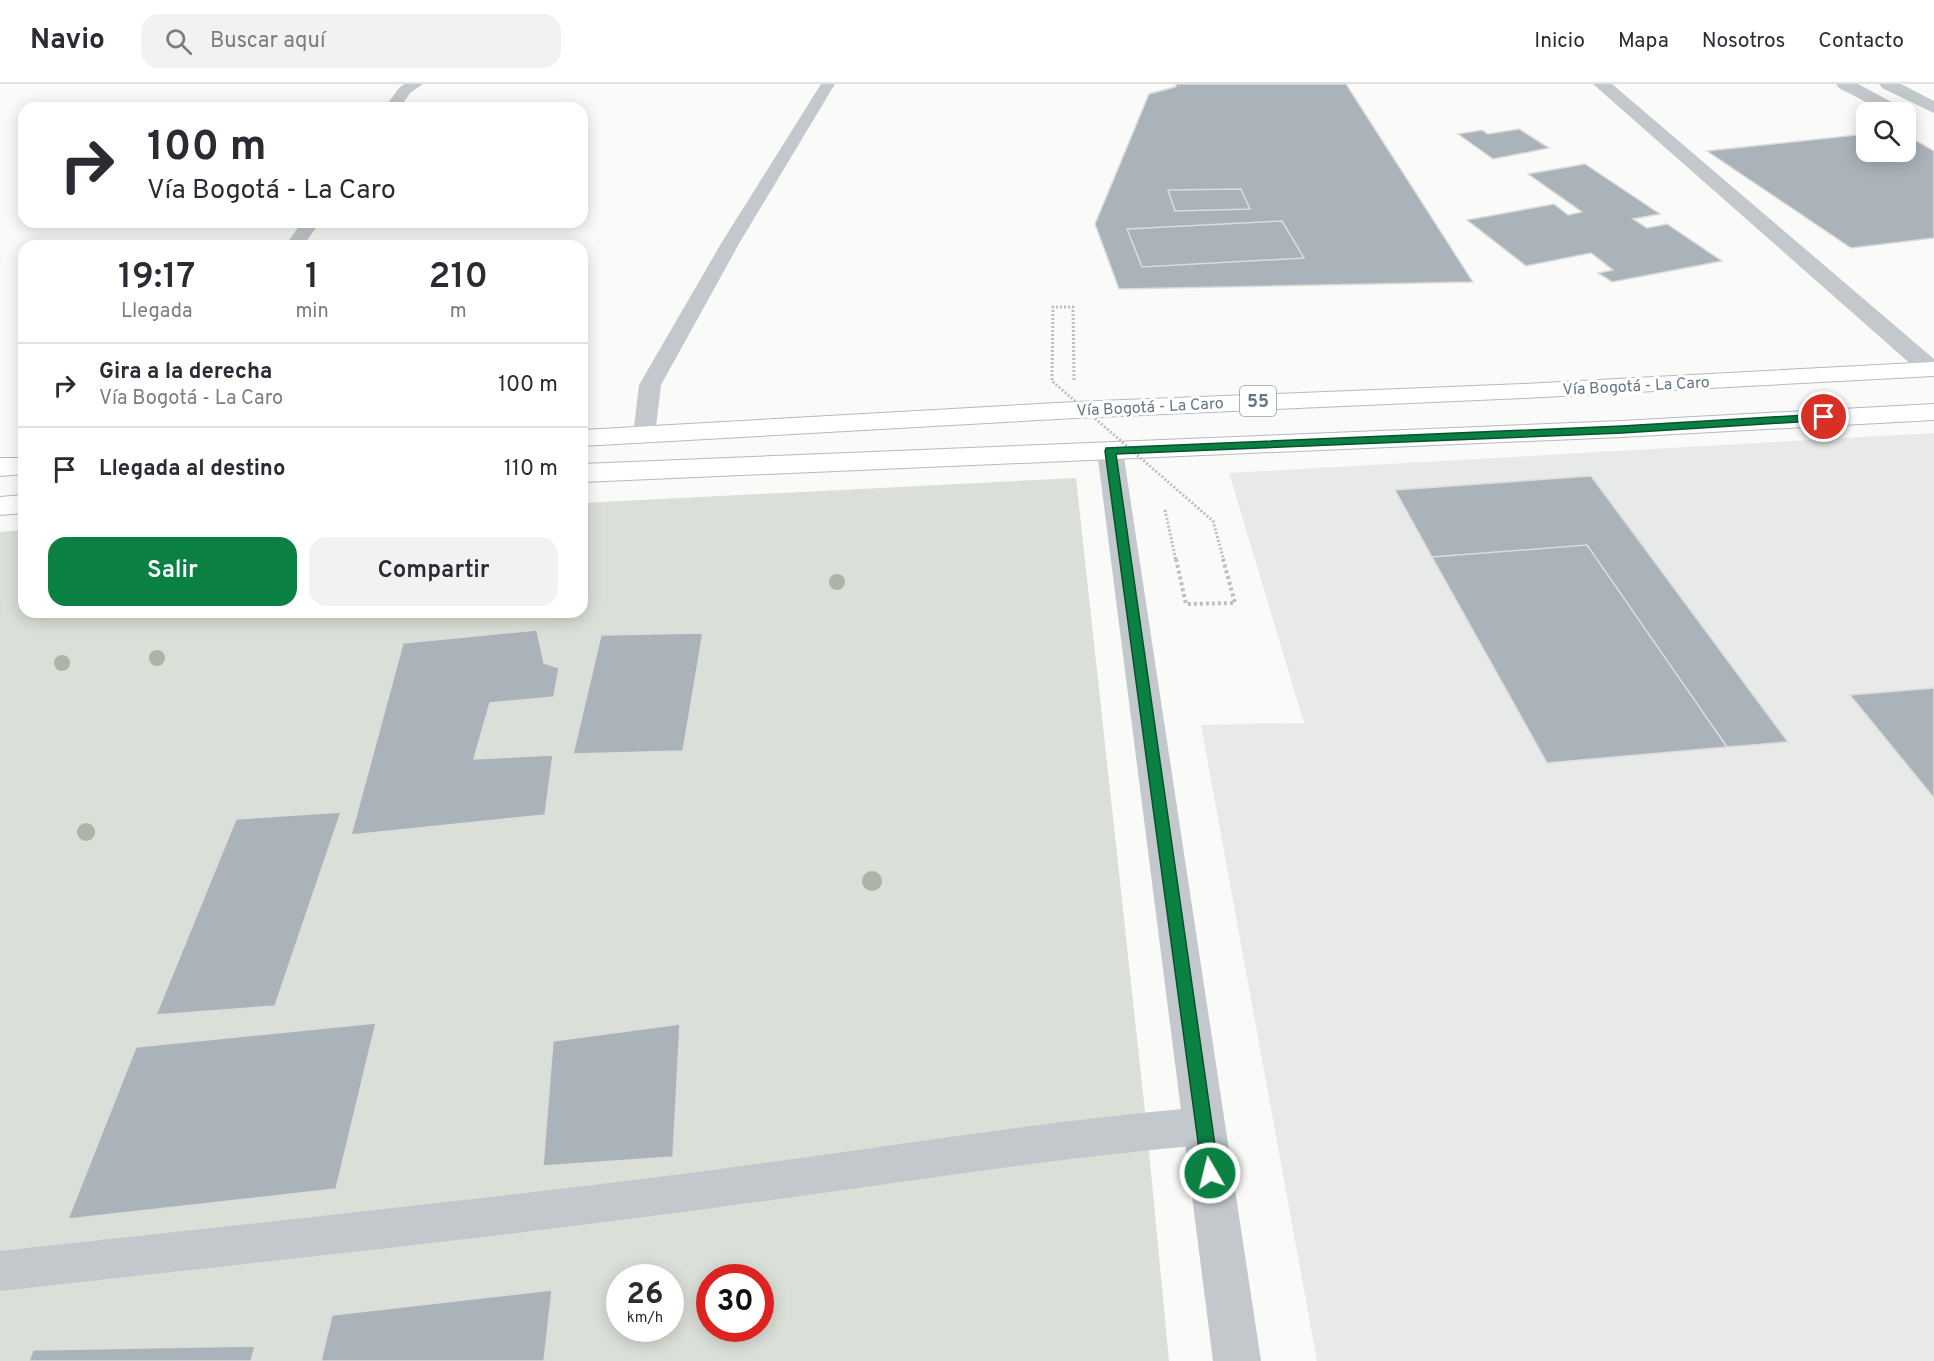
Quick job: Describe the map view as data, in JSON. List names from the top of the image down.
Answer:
{
  "streets": {
    "main road": ["Vía Bogotá - La Caro", "55"]
  },
  "page": {
    "header": "Navio",
    "search": "Buscar aquí",
    "nav": [
      "Inicio",
      "Mapa",
      "Nosotros",
      "Contacto"
    ],
    "turn": ["100 m", "Vía Bogotá - La Caro"],
    "eta": [
      "19:17",
      "Llegada",
      "1",
      "min",
      "210",
      "m"
    ],
    "list": [
      {
        "name": "Gira a la derecha",
        "note": "Vía Bogotá - La Caro",
        "value": "100 m"
      },
      {
        "name": "Llegada al destino",
        "value": "110 m"
      }
    ],
    "buttons": ["Salir", "Compartir"],
    "speed": "26 km/h",
    "limit": "30"
  }
}
